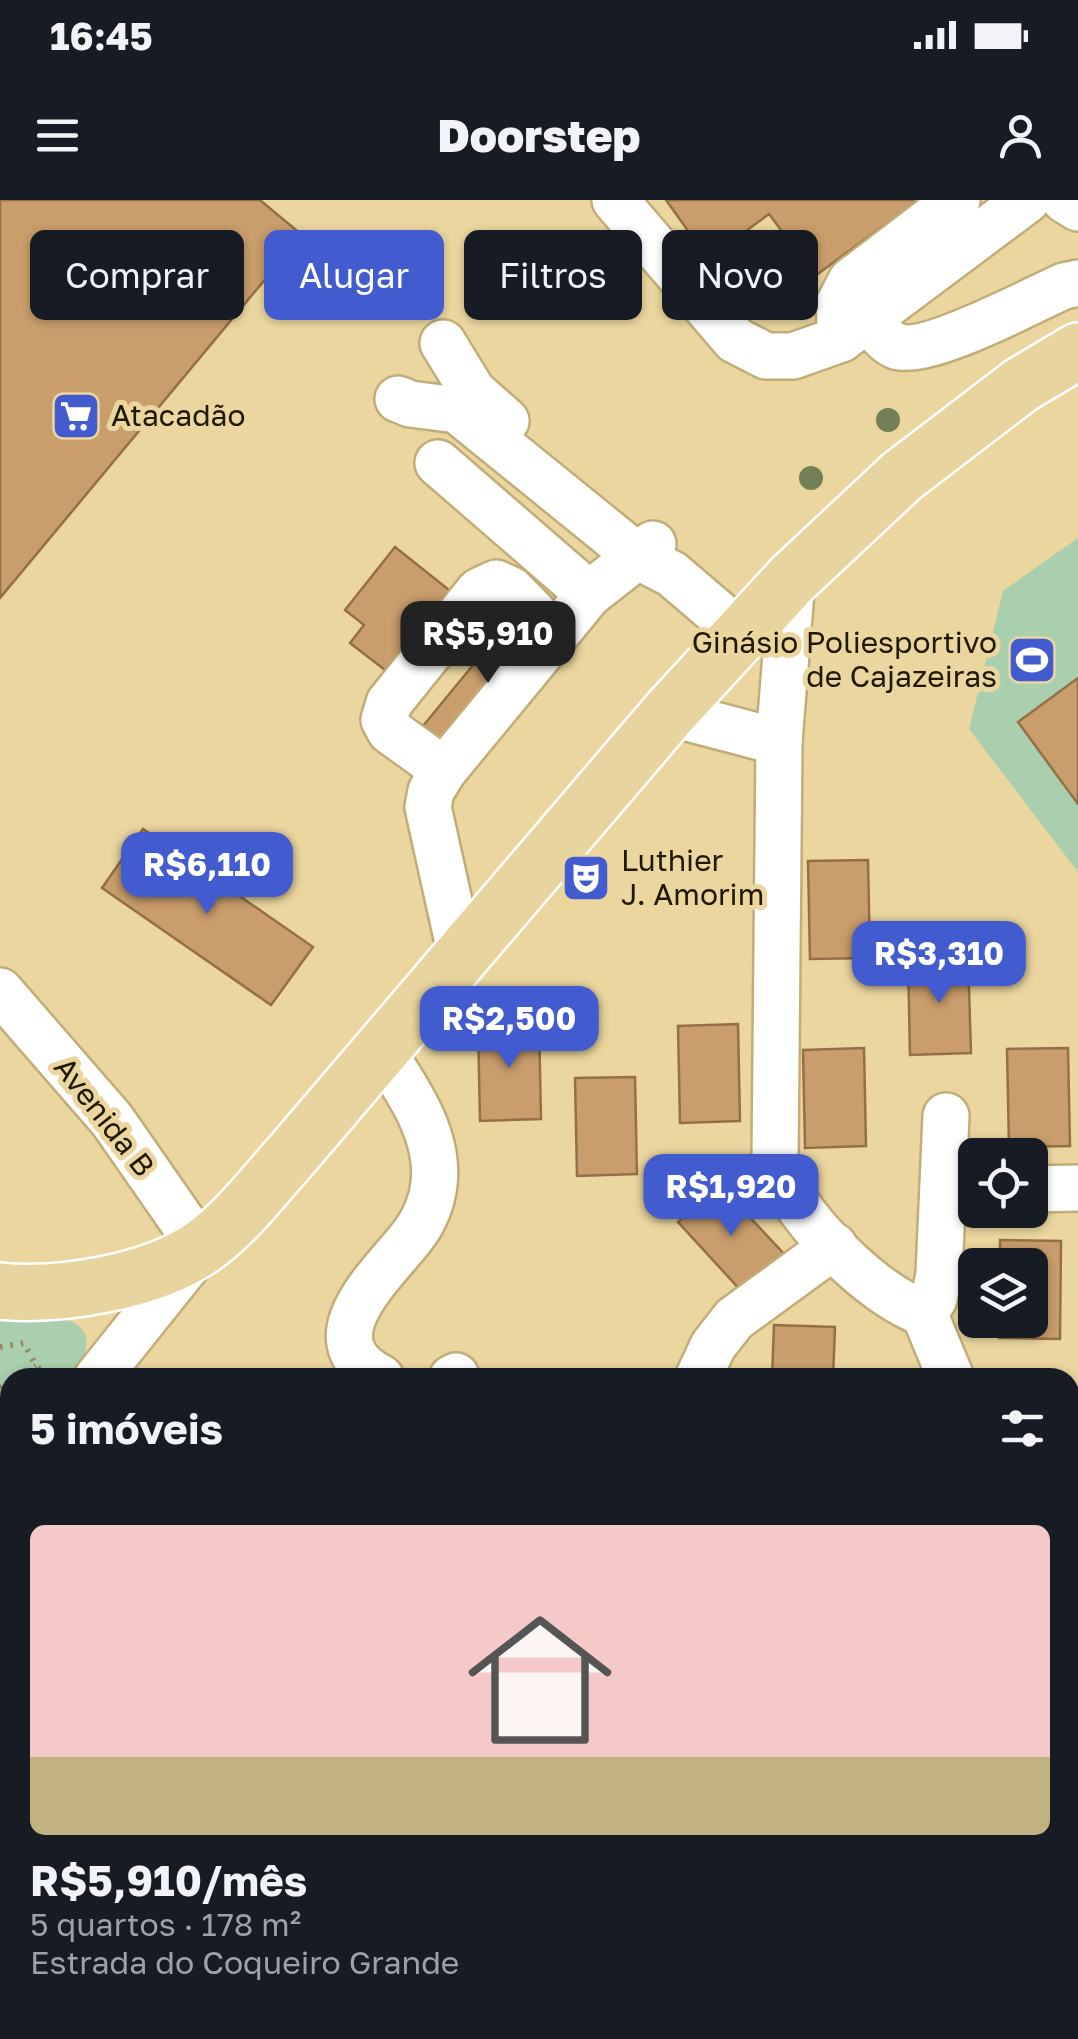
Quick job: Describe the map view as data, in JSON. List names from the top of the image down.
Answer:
{
  "streets": {
    "street": ["Avenida B"]
  },
  "places": {
    "supermarket": ["Atacadão"],
    "sports": ["Ginásio Poliesportivo de Cajazeiras"],
    "theatre": ["Luthier J. Amorim"]
  },
  "page": {
    "status": "16:45",
    "header": "Doorstep",
    "chip": [
      "Comprar",
      "Alugar",
      "Filtros",
      "Novo"
    ],
    "price": [
      "R$5,910",
      "R$6,110",
      "R$3,310",
      "R$2,500",
      "R$1,920"
    ],
    "heading": "5 imóveis",
    "list": [
      {
        "name": "R$5,910/mês",
        "note": "5 quartos · 178 m² · Estrada do Coqueiro Grande"
      }
    ]
  }
}
